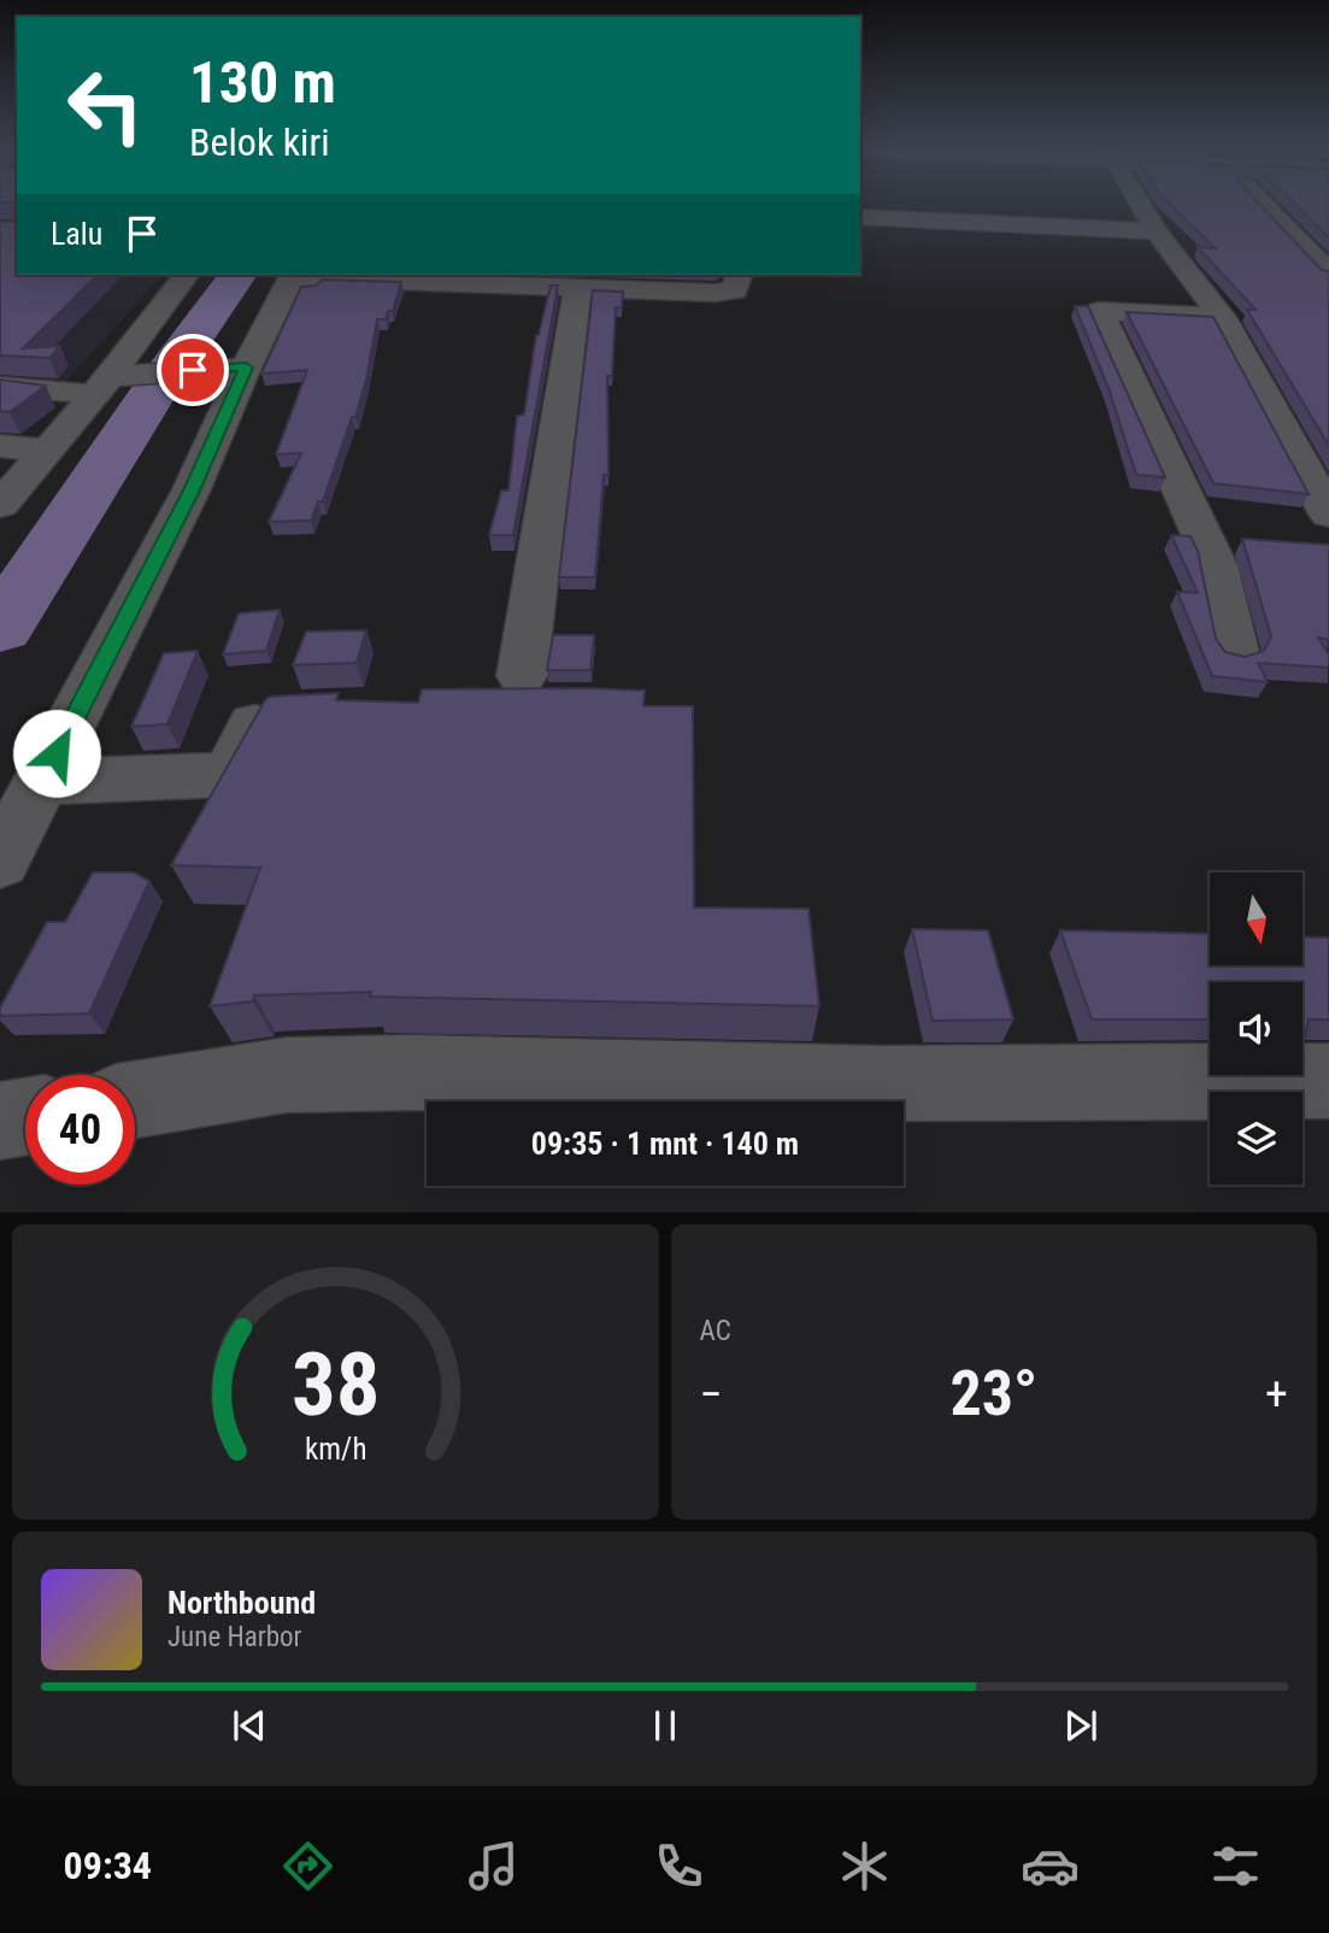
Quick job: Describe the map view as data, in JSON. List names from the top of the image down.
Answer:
{
  "north": "bottom",
  "page": {
    "turn": ["130 m", "Belok kiri"],
    "then": "Lalu",
    "limit": "40",
    "trip": "09:35 · 1 mnt · 140 m",
    "tile": "AC",
    "heat": ["−", "23°", "+"],
    "song": ["Northbound", "June Harbor"],
    "tabs": "09:34",
    "gauge": ["38", "km/h"]
  }
}
